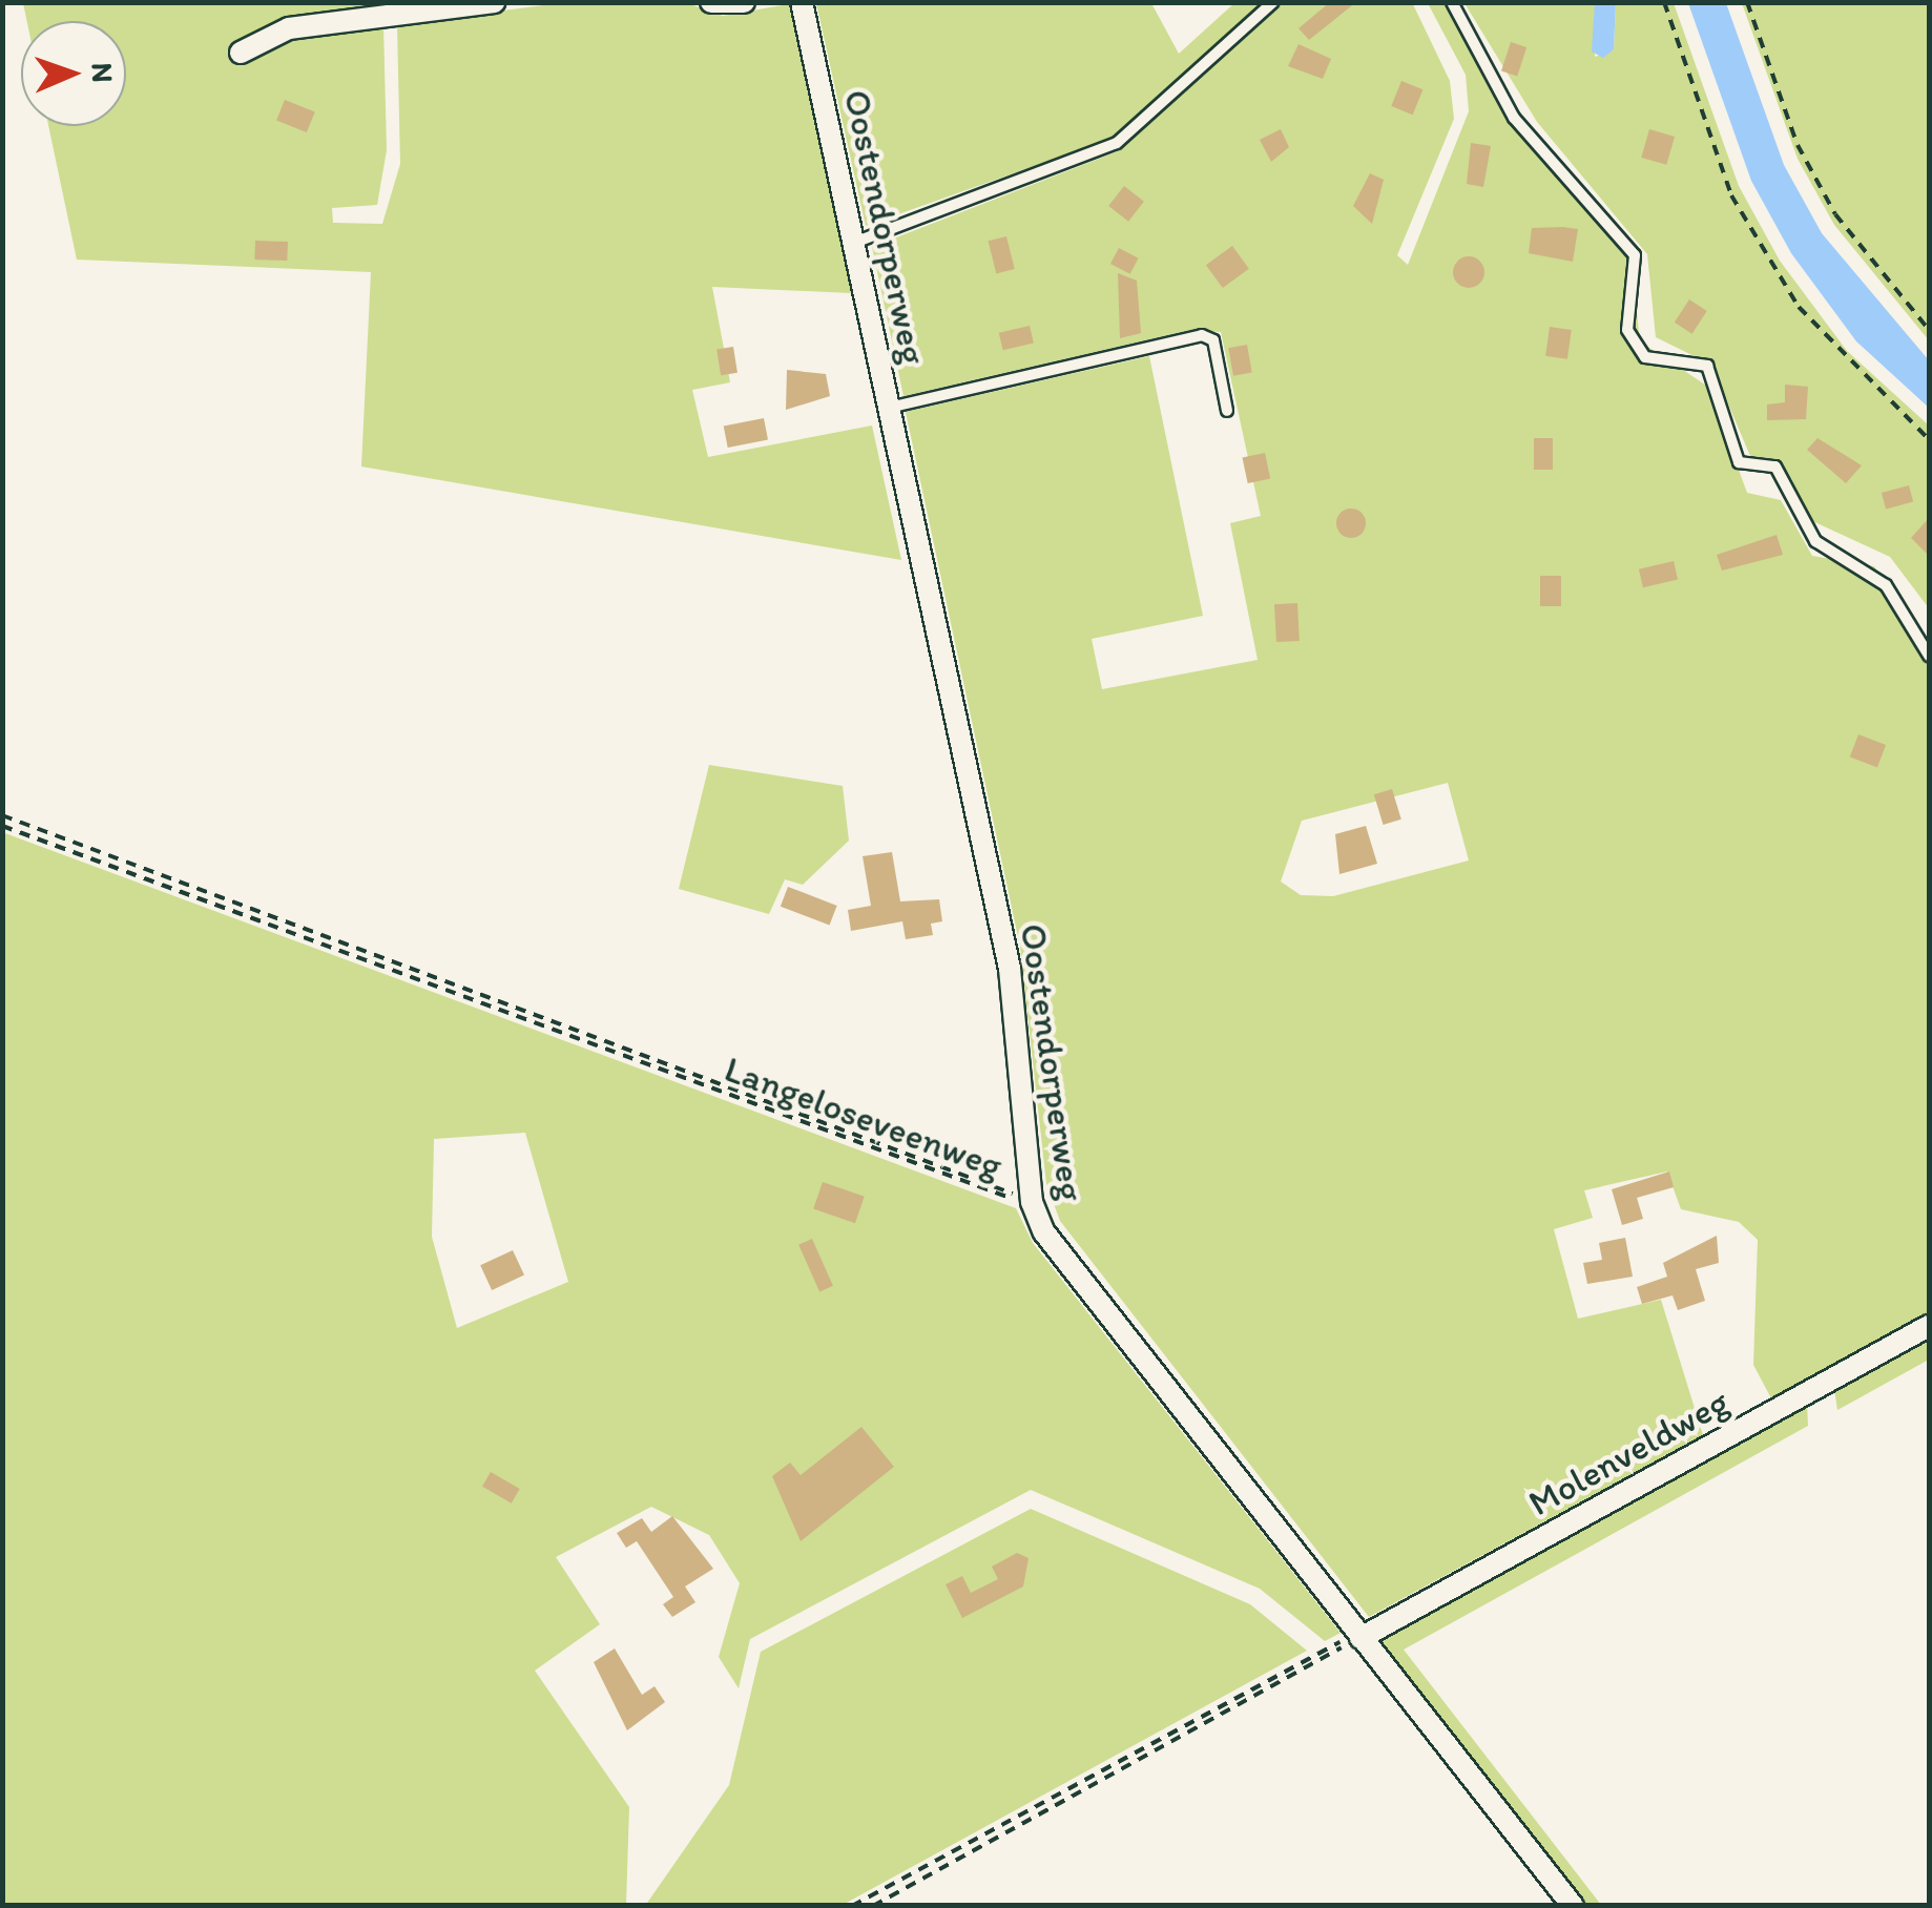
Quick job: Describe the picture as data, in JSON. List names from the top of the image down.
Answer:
{
  "streets": {
    "street": ["Oostendorperweg", "Molenveldweg"],
    "path": ["Langeloseveenweg"]
  },
  "crossings": [
    ["Oostendorperweg", "Langeloseveenweg"],
    ["Oostendorperweg", "Molenveldweg"]
  ],
  "north": "right"
}
